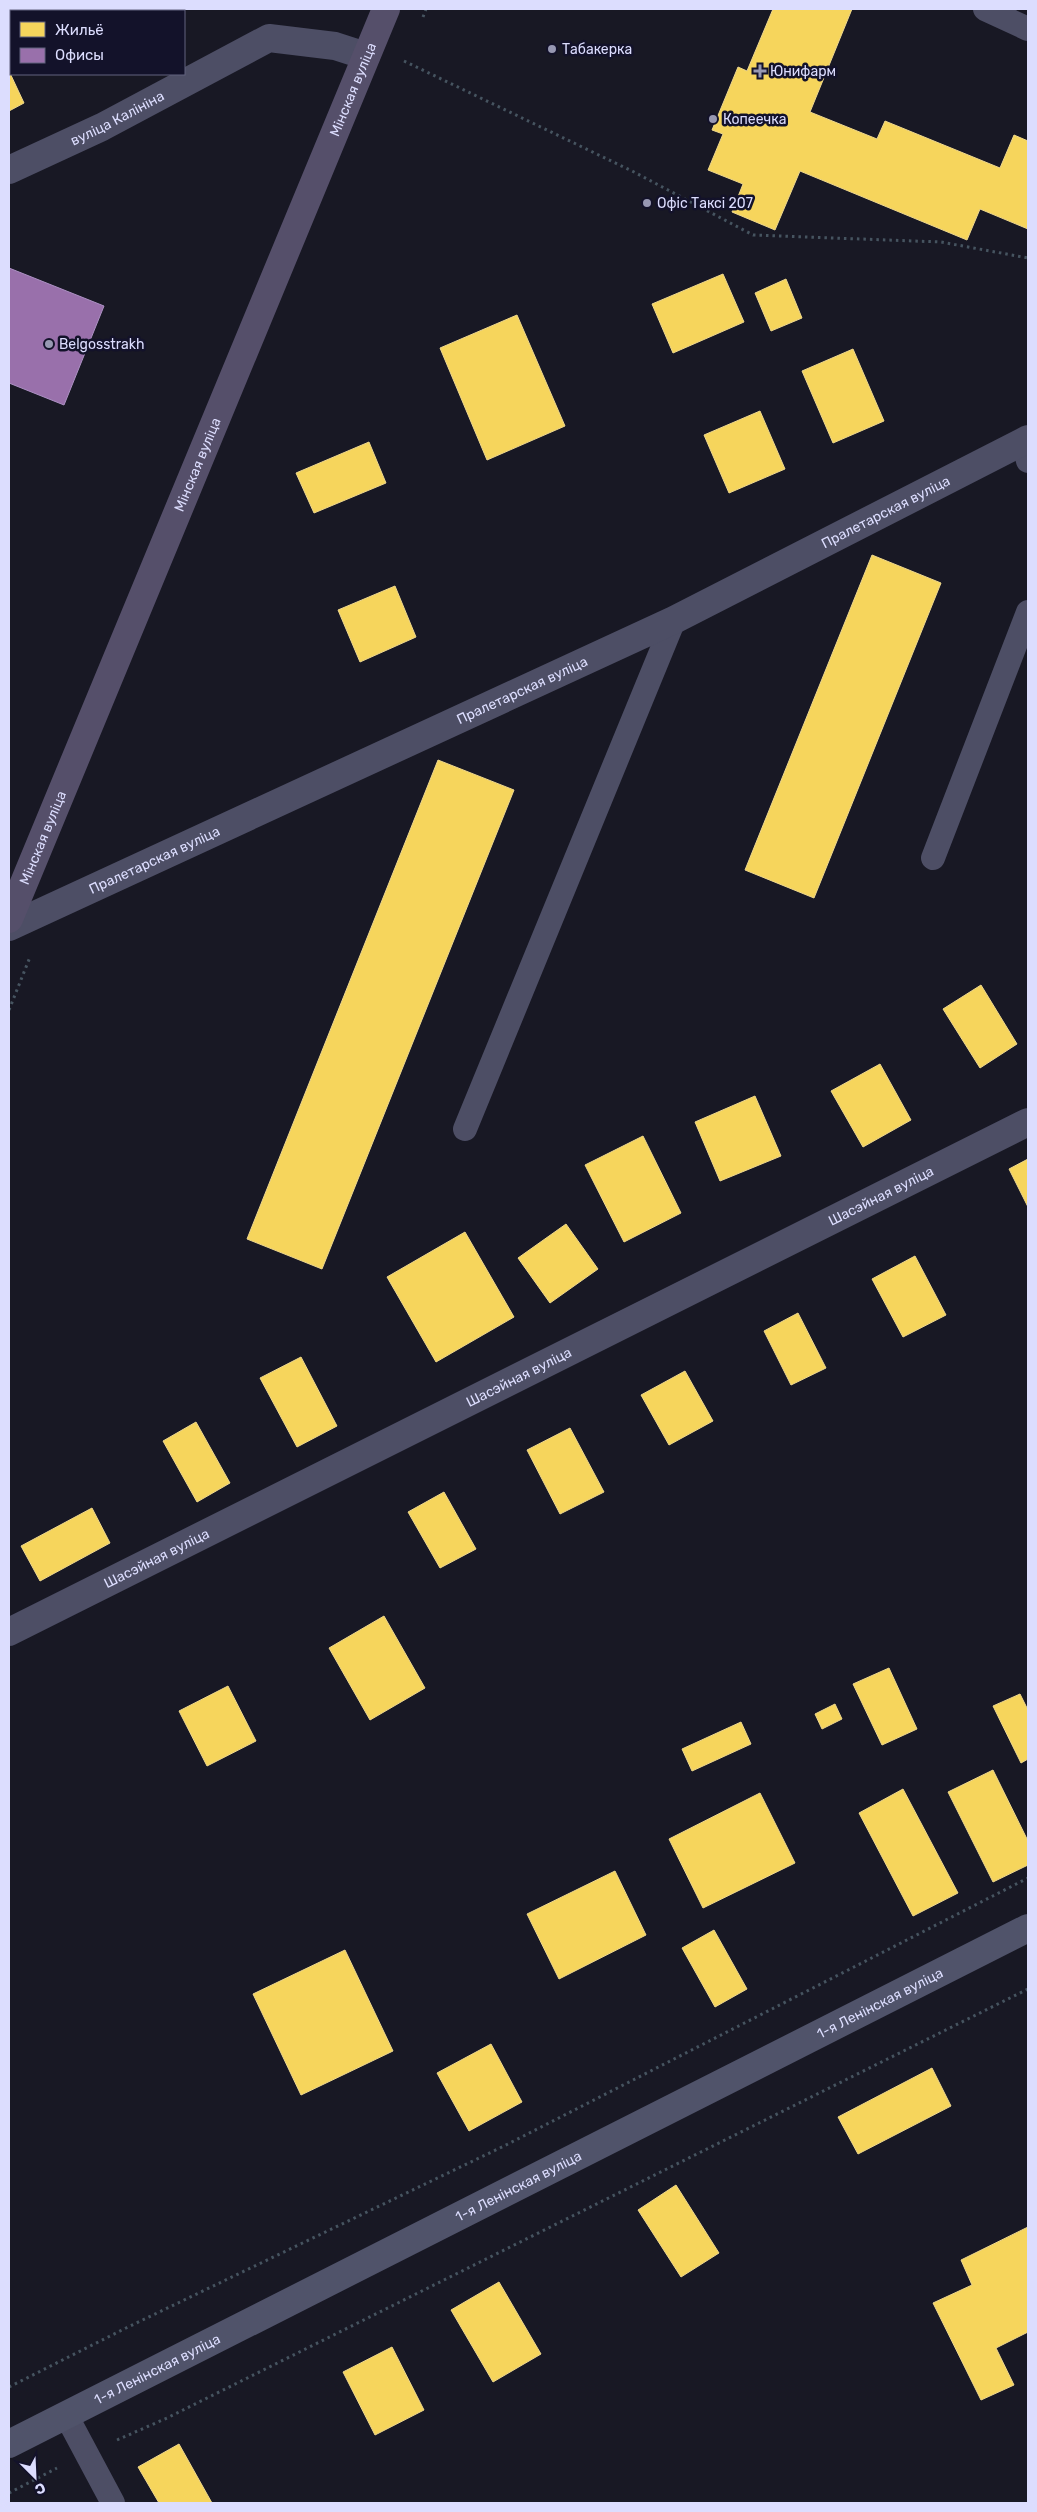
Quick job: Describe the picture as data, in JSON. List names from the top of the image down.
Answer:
{
  "streets": {
    "main road": ["Мінская вуліца", "1-я Ленінская вуліца"],
    "street": ["вуліца Калініна", "Пралетарская вуліца", "Шасэйная вуліца"]
  },
  "crossings": [
    ["Мінская вуліца", "вуліца Калініна"]
  ],
  "places": {
    "other": [
      "Табакерка",
      "Копеечка",
      "Офіс Таксі 207",
      "Belgosstrakh"
    ],
    "health": ["Юнифарм"]
  },
  "legend": ["Жильё", "Офисы"],
  "north": "bottom right"
}
